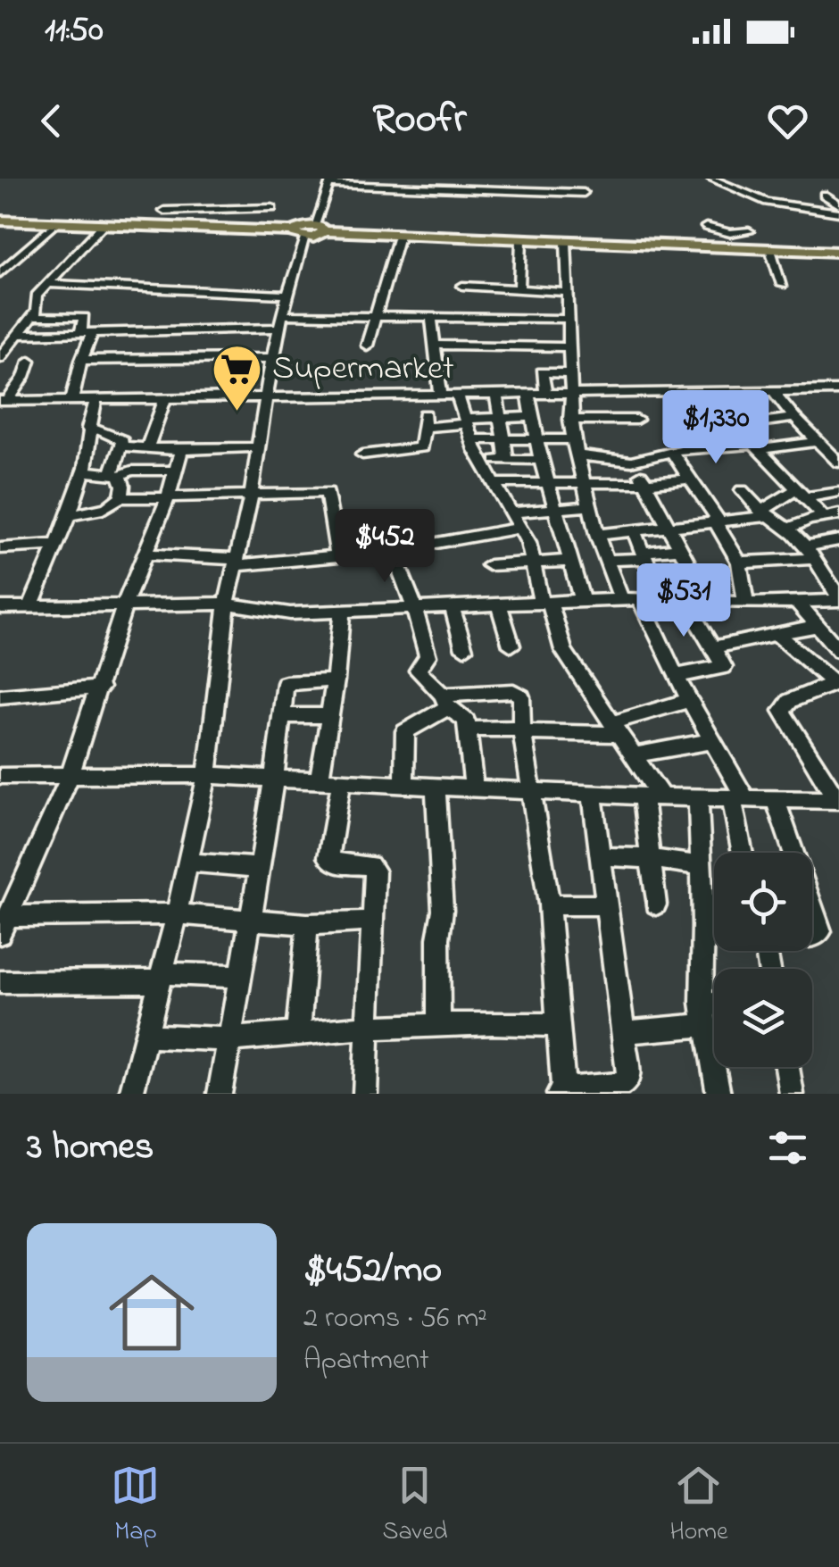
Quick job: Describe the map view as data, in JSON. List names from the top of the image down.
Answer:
{
  "places": {
    "supermarket": ["Supermarket"]
  },
  "page": {
    "status": "11:50",
    "header": "Roofr",
    "price": ["$1,330", "$452", "$531"],
    "heading": "3 homes",
    "list": [
      {
        "name": "$452/mo",
        "note": "2 rooms · 56 m² · Apartment"
      }
    ],
    "tabs": ["Map", "Saved", "Home"]
  }
}
